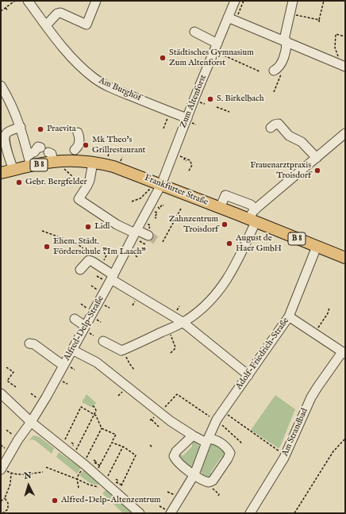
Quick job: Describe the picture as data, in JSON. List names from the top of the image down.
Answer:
{
  "streets": {
    "main road": ["B 8", "Frankfurter Straße"],
    "street": [
      "Am Burghof",
      "Zum Altenforst",
      "Alfred-Delp-Straße",
      "Adolf-Friedrich-Straße",
      "Am Strandbad"
    ]
  },
  "crossings": [
    ["Am Burghof", "Zum Altenforst"],
    ["Zum Altenforst", "Frankfurter Straße"],
    ["Zum Altenforst", "Alfred-Delp-Straße"],
    ["Frankfurter Straße", "Alfred-Delp-Straße"],
    ["Frankfurter Straße", "Adolf-Friedrich-Straße"]
  ],
  "places": [
    "Städtisches Gymnasium Zum Altenforst",
    "S. Birkelbach",
    "Praevita",
    "Mk Theo's Grillrestaurant",
    "Frauenarztpraxis Troisdorf",
    "Gebr. Bergfelder",
    "Zahnzentrum Troisdorf",
    "Lidl",
    "August de Haer GmbH",
    "Ehem. Städt. Förderschule \"Im Laach\"",
    "Alfred-Delp-Altenzentrum"
  ],
  "north": "top"
}
